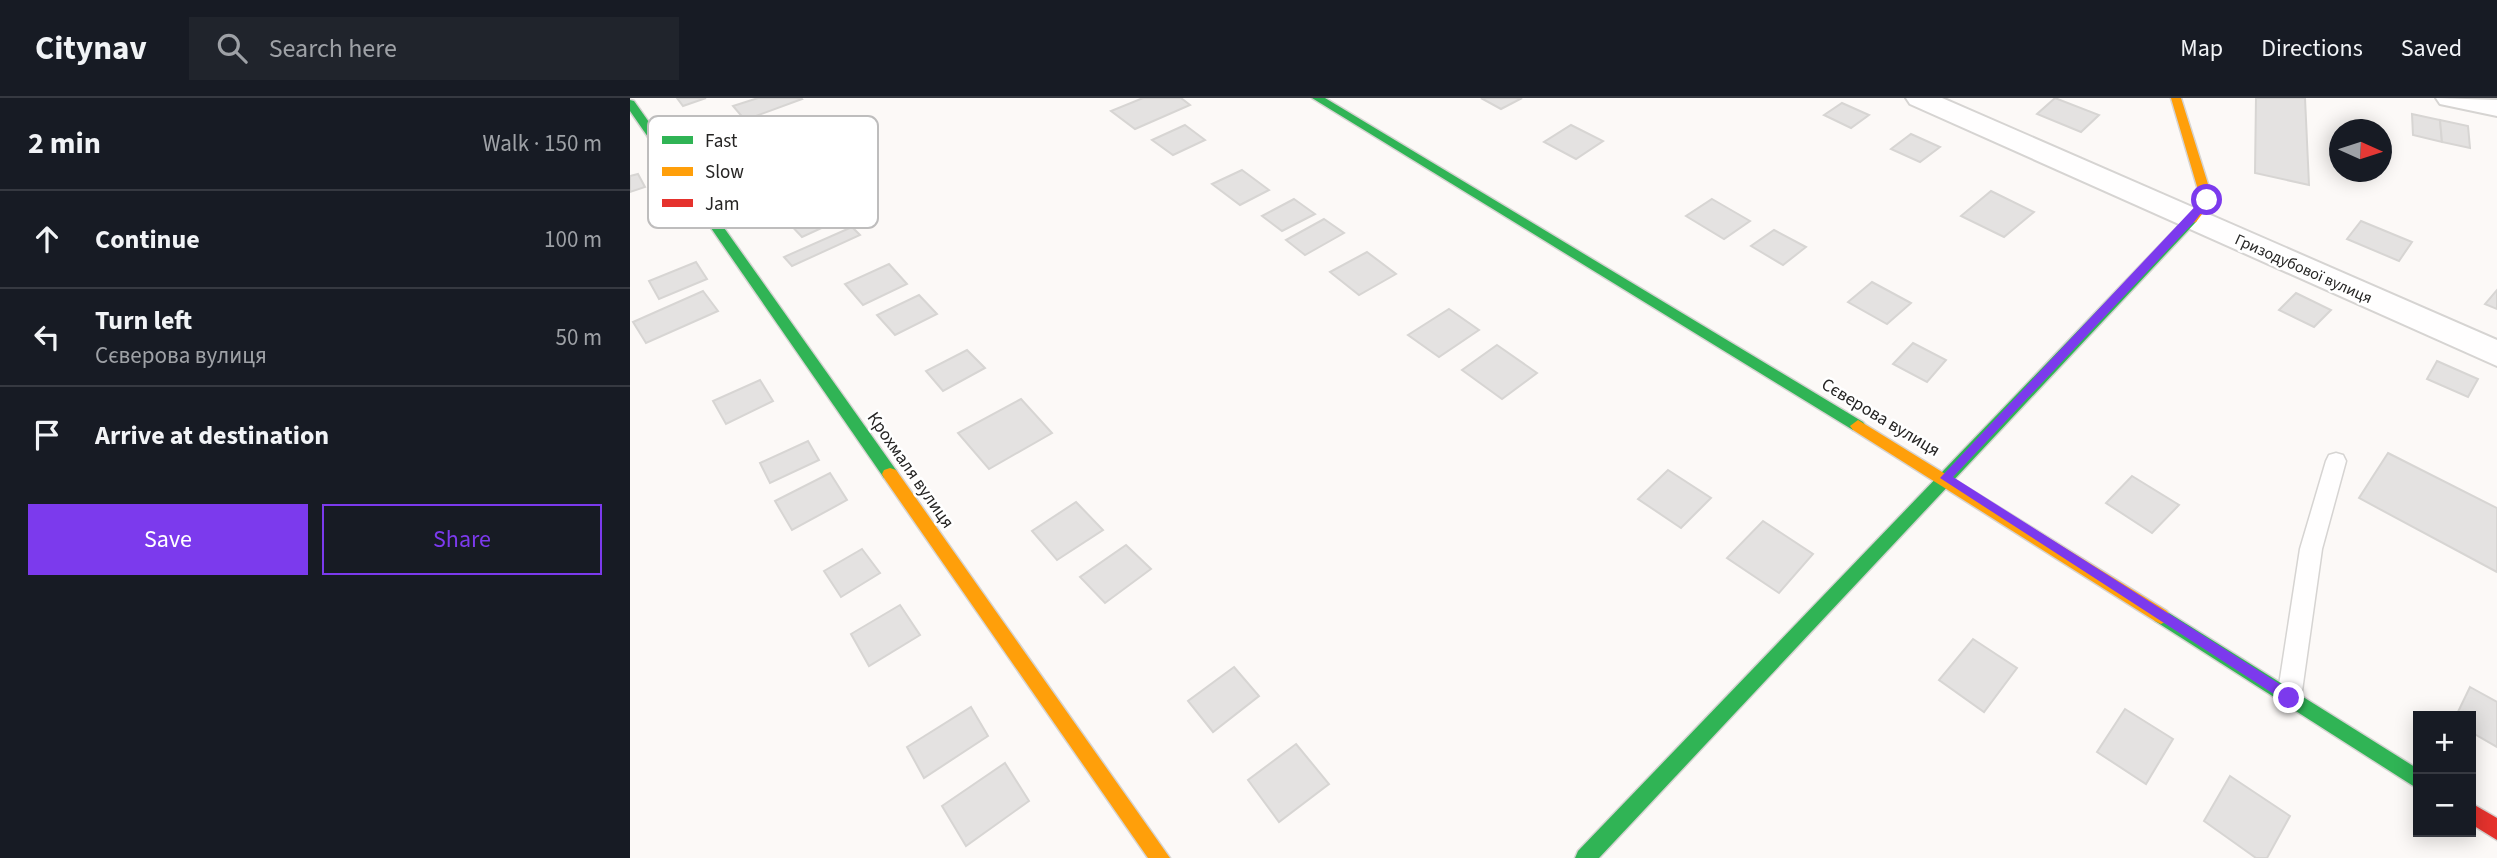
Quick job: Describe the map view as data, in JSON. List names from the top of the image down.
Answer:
{
  "streets": {
    "street": ["Гризодубової вулиця", "Сєверова вулиця", "Крохмаля вулиця"]
  },
  "legend": ["Fast", "Slow", "Jam"],
  "north": "right",
  "page": {
    "header": "Citynav",
    "search": "Search here",
    "nav": ["Map", "Directions", "Saved"],
    "heading": ["2 min", "Walk · 150 m"],
    "list": [
      ["Continue", "100 m"],
      ["Turn left", "Сєверова вулиця", "50 m"],
      "Arrive at destination"
    ],
    "buttons": ["Save", "Share"],
    "map_buttons": ["+", "−"]
  }
}
